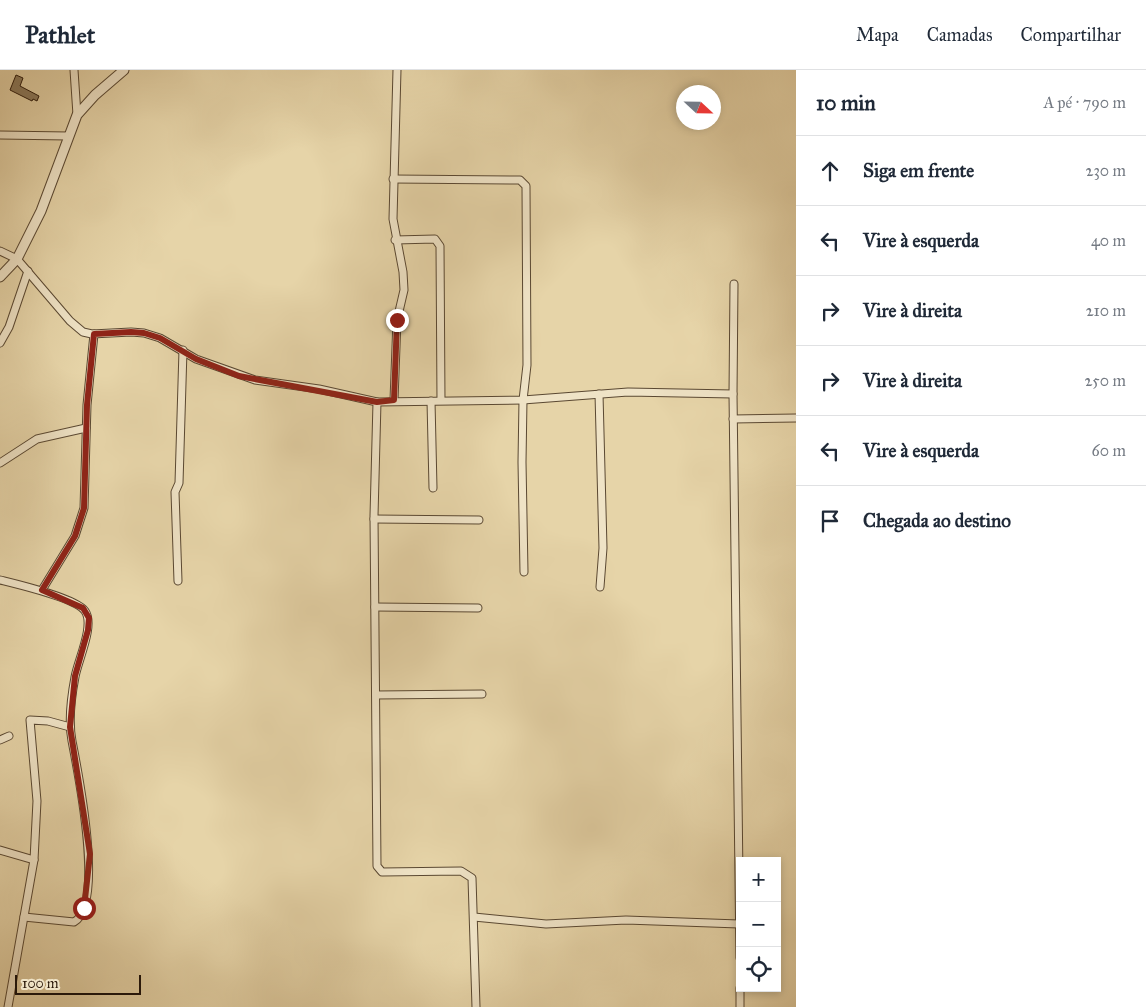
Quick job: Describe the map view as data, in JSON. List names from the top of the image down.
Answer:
{
  "scale_bar": "100 m",
  "north": "right",
  "page": {
    "header": "Pathlet",
    "nav": ["Mapa", "Camadas", "Compartilhar"],
    "heading": ["10 min", "A pé · 790 m"],
    "list": [
      ["Siga em frente", "230 m"],
      ["Vire à esquerda", "40 m"],
      ["Vire à direita", "210 m"],
      ["Vire à direita", "250 m"],
      ["Vire à esquerda", "60 m"],
      "Chegada ao destino"
    ],
    "map_buttons": ["+", "−"],
    "scale": "100 m"
  }
}
